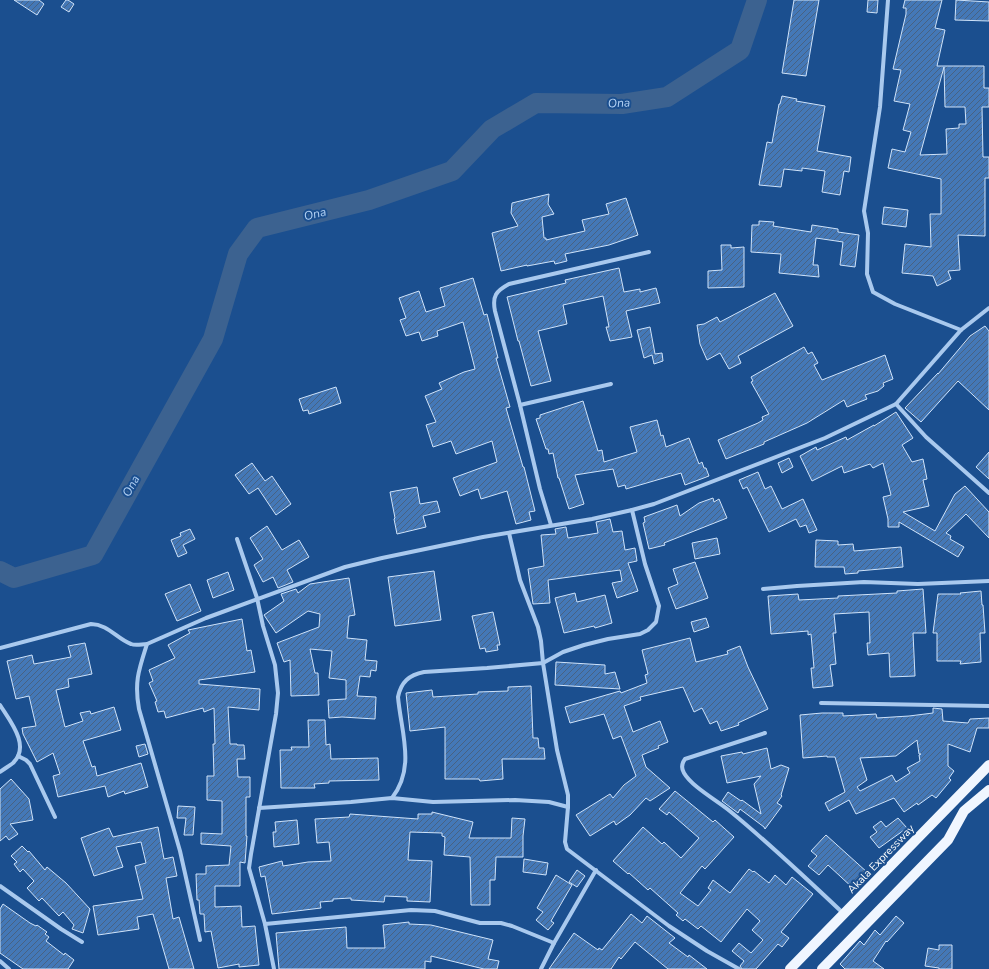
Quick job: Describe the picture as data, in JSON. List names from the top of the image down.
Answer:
{
  "streets": {
    "main road": ["Akala Expressway"]
  },
  "water": ["Ona"]
}
